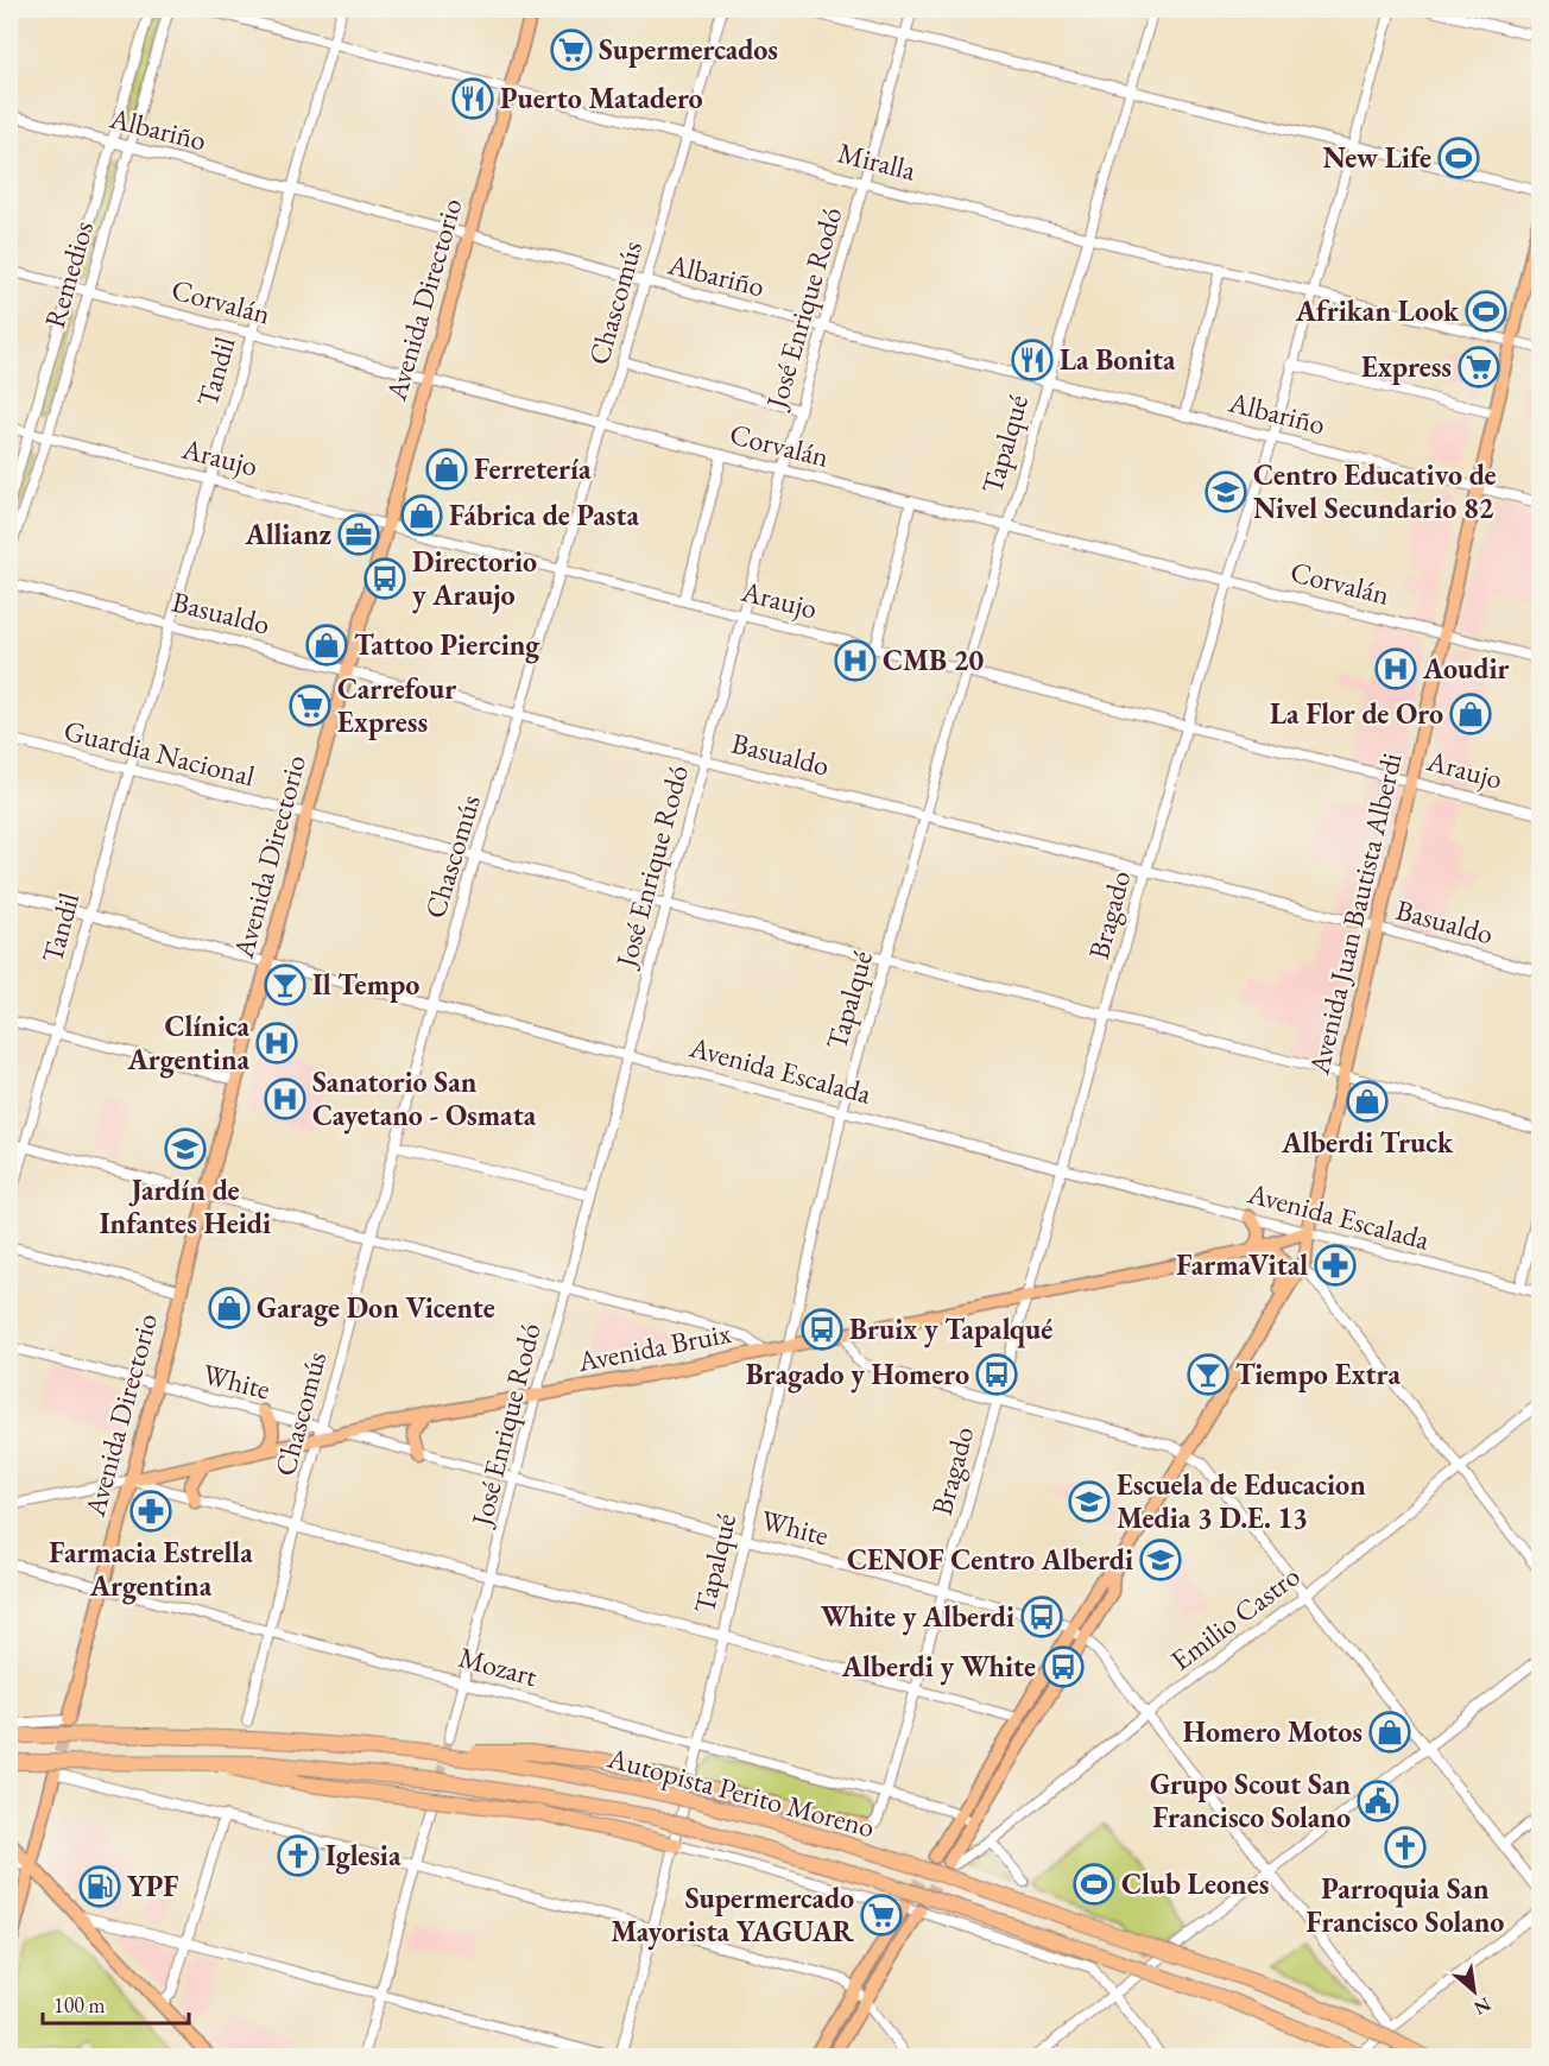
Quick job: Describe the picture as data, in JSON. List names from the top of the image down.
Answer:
{
  "streets": {
    "highway": ["Autopista Perito Moreno"],
    "main road": ["Avenida Directorio", "Avenida Juan Bautista Alberdi", "Avenida Bruix"],
    "street": [
      "Albariño",
      "Miralla",
      "Remedios",
      "Corvalán",
      "Chascomús",
      "José Enrique Rodó",
      "Tandil",
      "Tapalqué",
      "Araujo",
      "Basualdo",
      "Guardia Nacional",
      "Bragado",
      "Avenida Escalada",
      "White",
      "Emilio Castro",
      "Mozart"
    ]
  },
  "crossings": [
    ["Albariño", "Remedios"],
    ["Albariño", "Avenida Directorio"],
    ["Albariño", "Chascomús"],
    ["Albariño", "José Enrique Rodó"],
    ["Albariño", "Tandil"],
    ["Albariño", "Tapalqué"],
    ["Albariño", "Avenida Juan Bautista Alberdi"],
    ["Albariño", "Bragado"],
    ["Miralla", "Avenida Directorio"],
    ["Miralla", "Chascomús"],
    ["Miralla", "José Enrique Rodó"],
    ["Miralla", "Tandil"],
    ["Miralla", "Tapalqué"],
    ["Miralla", "Avenida Juan Bautista Alberdi"],
    ["Miralla", "Bragado"],
    ["Remedios", "Corvalán"],
    ["Remedios", "Araujo"],
    ["Avenida Directorio", "Corvalán"],
    ["Avenida Directorio", "Araujo"],
    ["Avenida Directorio", "Basualdo"],
    ["Avenida Directorio", "Guardia Nacional"],
    ["Avenida Directorio", "Avenida Escalada"],
    ["Avenida Directorio", "Avenida Bruix"],
    ["Avenida Directorio", "White"],
    ["Avenida Directorio", "Mozart"],
    ["Corvalán", "Chascomús"],
    ["Corvalán", "José Enrique Rodó"],
    ["Corvalán", "Tandil"],
    ["Corvalán", "Tapalqué"],
    ["Corvalán", "Avenida Juan Bautista Alberdi"],
    ["Corvalán", "Bragado"],
    ["Chascomús", "Araujo"],
    ["Chascomús", "Basualdo"],
    ["Chascomús", "Guardia Nacional"],
    ["Chascomús", "Avenida Escalada"],
    ["Chascomús", "Avenida Bruix"],
    ["Chascomús", "White"],
    ["Chascomús", "Mozart"],
    ["José Enrique Rodó", "Araujo"],
    ["José Enrique Rodó", "Basualdo"],
    ["José Enrique Rodó", "Guardia Nacional"],
    ["José Enrique Rodó", "Avenida Escalada"],
    ["José Enrique Rodó", "Avenida Bruix"],
    ["José Enrique Rodó", "White"],
    ["José Enrique Rodó", "Mozart"],
    ["Tandil", "Araujo"],
    ["Tandil", "Basualdo"],
    ["Tandil", "Guardia Nacional"],
    ["Tandil", "Avenida Escalada"],
    ["Tapalqué", "Araujo"],
    ["Tapalqué", "Basualdo"],
    ["Tapalqué", "Guardia Nacional"],
    ["Tapalqué", "Avenida Escalada"],
    ["Tapalqué", "Avenida Bruix"],
    ["Tapalqué", "White"],
    ["Tapalqué", "Mozart"],
    ["Araujo", "Avenida Juan Bautista Alberdi"],
    ["Araujo", "Bragado"],
    ["Basualdo", "Avenida Juan Bautista Alberdi"],
    ["Basualdo", "Bragado"],
    ["Guardia Nacional", "Avenida Juan Bautista Alberdi"],
    ["Guardia Nacional", "Bragado"],
    ["Avenida Juan Bautista Alberdi", "Avenida Escalada"],
    ["Avenida Juan Bautista Alberdi", "Avenida Bruix"],
    ["Avenida Juan Bautista Alberdi", "White"],
    ["Avenida Juan Bautista Alberdi", "Emilio Castro"],
    ["Avenida Juan Bautista Alberdi", "Mozart"],
    ["Bragado", "Avenida Escalada"],
    ["Bragado", "Avenida Bruix"],
    ["Bragado", "White"],
    ["Bragado", "Mozart"],
    ["Avenida Escalada", "Avenida Bruix"],
    ["Avenida Bruix", "White"],
    ["White", "Emilio Castro"]
  ],
  "places": {
    "supermarket": [
      "Supermercados",
      "Express",
      "Carrefour Express",
      "Supermercado Mayorista YAGUAR"
    ],
    "restaurant": ["Puerto Matadero", "La Bonita"],
    "sports": ["New Life", "Afrikan Look", "Club Leones"],
    "shop": [
      "Ferretería",
      "Fábrica de Pasta",
      "Tattoo Piercing",
      "La Flor de Oro",
      "Alberdi Truck",
      "Garage Don Vicente",
      "Homero Motos"
    ],
    "school or university": [
      "Centro Educativo de Nivel Secundario 82",
      "Jardín de Infantes Heidi",
      "Escuela de Educacion Media 3 D.E. 13",
      "CENOF Centro Alberdi"
    ],
    "office": ["Allianz"],
    "bus stop": [
      "Directorio y Araujo",
      "Bruix y Tapalqué",
      "Bragado y Homero",
      "White y Alberdi",
      "Alberdi y White"
    ],
    "hospital": [
      "CMB 20",
      "Aoudir",
      "Clínica Argentina",
      "Sanatorio San Cayetano - Osmata"
    ],
    "bar": ["Il Tempo", "Tiempo Extra"],
    "pharmacy": ["FarmaVital", "Farmacia Estrella Argentina"],
    "public building": ["Grupo Scout San Francisco Solano"],
    "church": ["Parroquia San Francisco Solano", "Iglesia"],
    "fuel station": ["YPF"]
  },
  "scale_bar": "100 m",
  "north": "bottom right"
}
